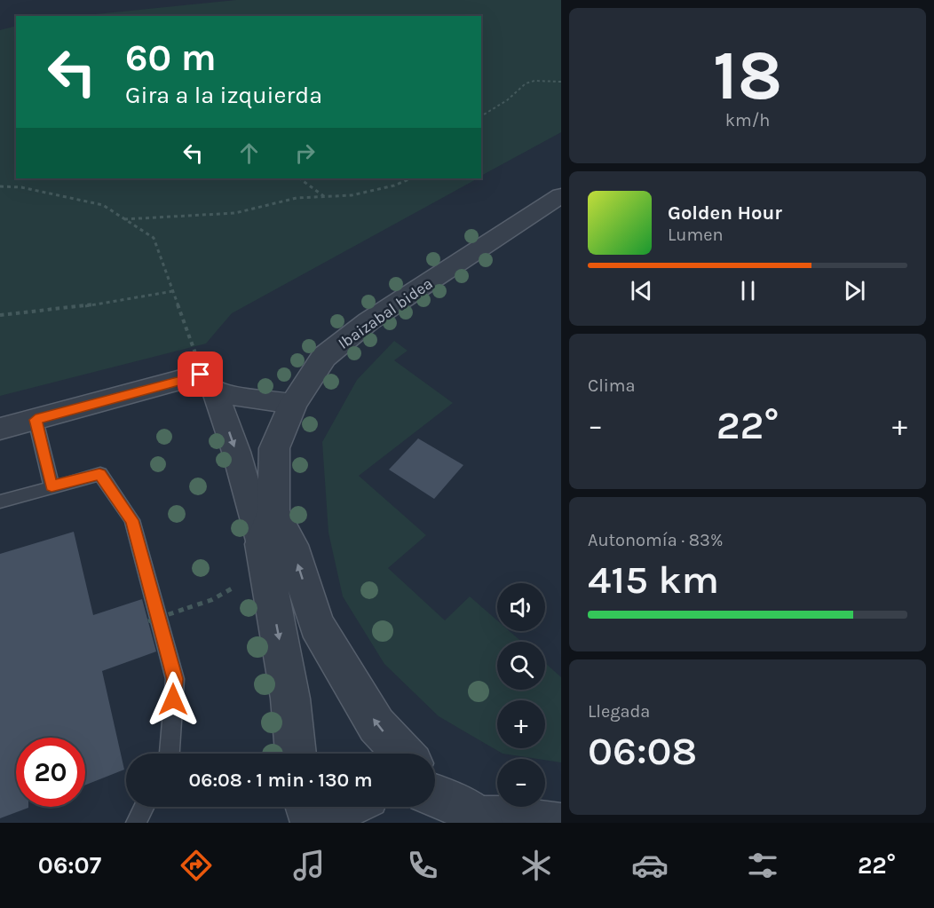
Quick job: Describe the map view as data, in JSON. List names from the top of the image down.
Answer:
{
  "streets": {
    "street": ["Ibaizabal bidea"]
  },
  "page": {
    "tile": [
      ["18", "km/h"],
      "Clima",
      ["Autonomía · 83%", "415 km"],
      ["Llegada", "06:08"]
    ],
    "turn": ["60 m", "Gira a la izquierda"],
    "song": ["Golden Hour", "Lumen"],
    "heat": ["−", "22°", "+"],
    "map_buttons": ["+", "−"],
    "limit": "20",
    "trip": "06:08 · 1 min · 130 m",
    "tabs": ["06:07", "22°"]
  }
}
